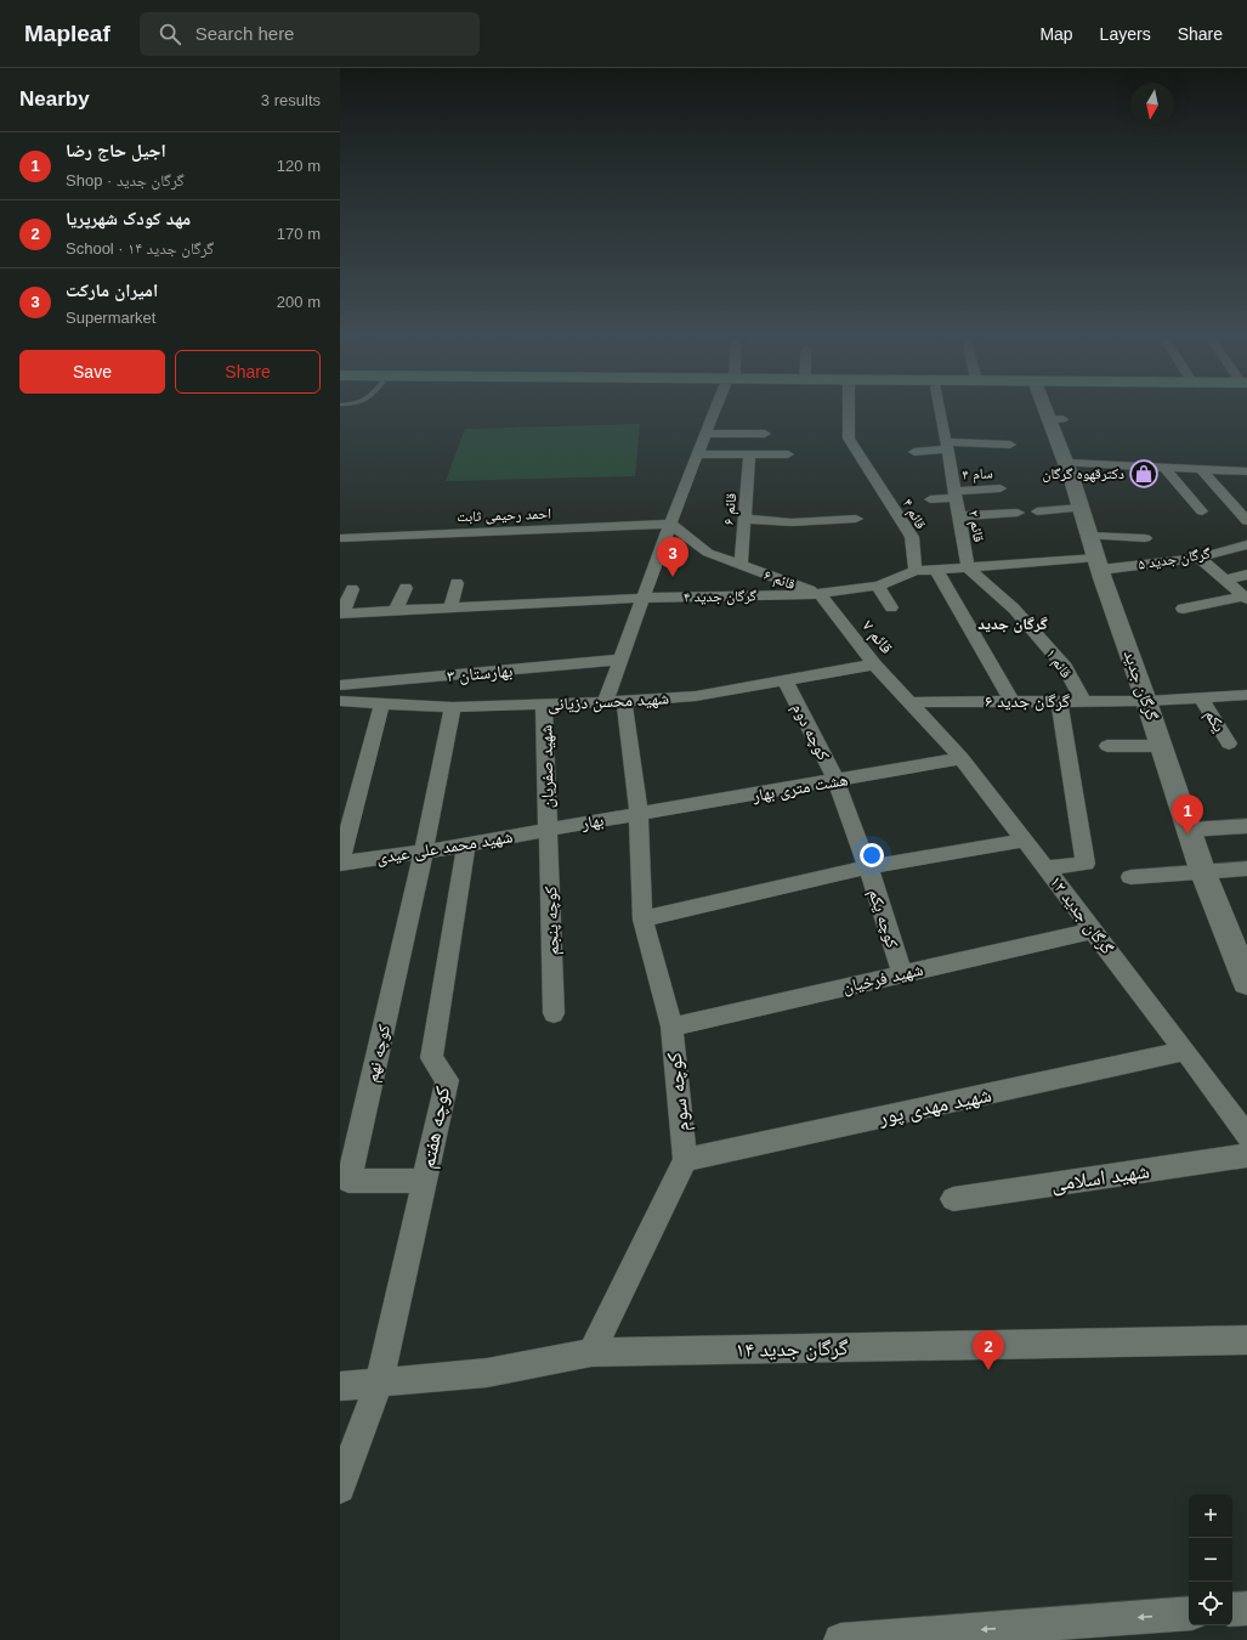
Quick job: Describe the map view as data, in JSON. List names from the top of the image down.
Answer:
{
  "streets": {
    "main road": ["گرگان جدید"],
    "street": [
      "۴ سام",
      "قائم ۶",
      "قائم ۴",
      "احمد رحیمی ثابت",
      "۲ قائم",
      "گرگان جدید ۵",
      "۶ قائم",
      "گرگان جدید ۴",
      "۷ قائم",
      "۱ قائم",
      "بهارستان ۳",
      "شهید محسن دزیانی",
      "گرگان جدید ۶",
      "یکم",
      "کوچه دوم",
      "شهید صفریان",
      "هشت متری بهار",
      "بهار",
      "شهید محمد علی عیدی",
      "گرگان جدید ۱۲",
      "کوچه یکم",
      "کوچه پنجم",
      "شهید فرخیان",
      "کوچه نهم",
      "کوچه سوم",
      "شهید مهدی پور",
      "کوچه هفتم",
      "شهید اسلامی",
      "گرگان جدید ۱۴"
    ]
  },
  "crossings": [
    ["۴ سام", "۲ قائم"],
    ["قائم ۶", "۶ قائم"],
    ["قائم ۴", "گرگان جدید ۴"],
    ["۲ قائم", "گرگان جدید ۴"],
    ["۲ قائم", "۱ قائم"],
    ["گرگان جدید ۵", "گرگان جدید ۴"],
    ["گرگان جدید ۵", "گرگان جدید"],
    ["۶ قائم", "گرگان جدید ۴"],
    ["۶ قائم", "۷ قائم"],
    ["گرگان جدید ۴", "۷ قائم"],
    ["گرگان جدید ۴", "۱ قائم"],
    ["گرگان جدید ۴", "گرگان جدید"],
    ["۷ قائم", "شهید محسن دزیانی"],
    ["۷ قائم", "گرگان جدید ۶"],
    ["۷ قائم", "گرگان جدید ۱۲"],
    ["۱ قائم", "گرگان جدید ۶"],
    ["گرگان جدید", "گرگان جدید ۶"],
    ["شهید محسن دزیانی", "کوچه دوم"],
    ["شهید محسن دزیانی", "شهید صفریان"],
    ["شهید محسن دزیانی", "کوچه سوم"],
    ["گرگان جدید ۶", "یکم"],
    ["گرگان جدید ۶", "گرگان جدید ۱۲"],
    ["کوچه دوم", "هشت متری بهار"],
    ["کوچه دوم", "کوچه یکم"],
    ["شهید صفریان", "بهار"],
    ["شهید صفریان", "شهید محمد علی عیدی"],
    ["شهید صفریان", "کوچه پنجم"],
    ["هشت متری بهار", "بهار"],
    ["هشت متری بهار", "گرگان جدید ۱۲"],
    ["هشت متری بهار", "کوچه یکم"],
    ["هشت متری بهار", "کوچه سوم"],
    ["بهار", "شهید محمد علی عیدی"],
    ["بهار", "کوچه پنجم"],
    ["بهار", "کوچه سوم"],
    ["شهید محمد علی عیدی", "کوچه پنجم"],
    ["شهید محمد علی عیدی", "کوچه نهم"],
    ["شهید محمد علی عیدی", "کوچه هفتم"],
    ["گرگان جدید ۱۲", "شهید فرخیان"],
    ["گرگان جدید ۱۲", "شهید مهدی پور"],
    ["کوچه یکم", "شهید فرخیان"],
    ["شهید فرخیان", "کوچه سوم"],
    ["کوچه نهم", "کوچه هفتم"],
    ["کوچه سوم", "شهید مهدی پور"],
    ["کوچه هفتم", "گرگان جدید ۱۴"]
  ],
  "districts": ["گرگان جدید"],
  "places": {
    "shop": ["دکترقهوه گرگان"]
  },
  "north": "bottom",
  "page": {
    "header": "Mapleaf",
    "search": "Search here",
    "nav": ["Map", "Layers", "Share"],
    "heading": ["Nearby", "3 results"],
    "list": [
      {
        "mark": "1",
        "name": "اجیل حاج رضا",
        "note": "Shop · گرگان جدید",
        "value": "120 m"
      },
      {
        "mark": "2",
        "name": "مهد کودک شهرپریا",
        "note": "School · گرگان جدید ۱۴",
        "value": "170 m"
      },
      {
        "mark": "3",
        "name": "امیران مارکت",
        "note": "Supermarket",
        "value": "200 m"
      }
    ],
    "buttons": ["Save", "Share"],
    "pins": ["3", "1", "2"],
    "map_buttons": ["+", "−"]
  }
}
